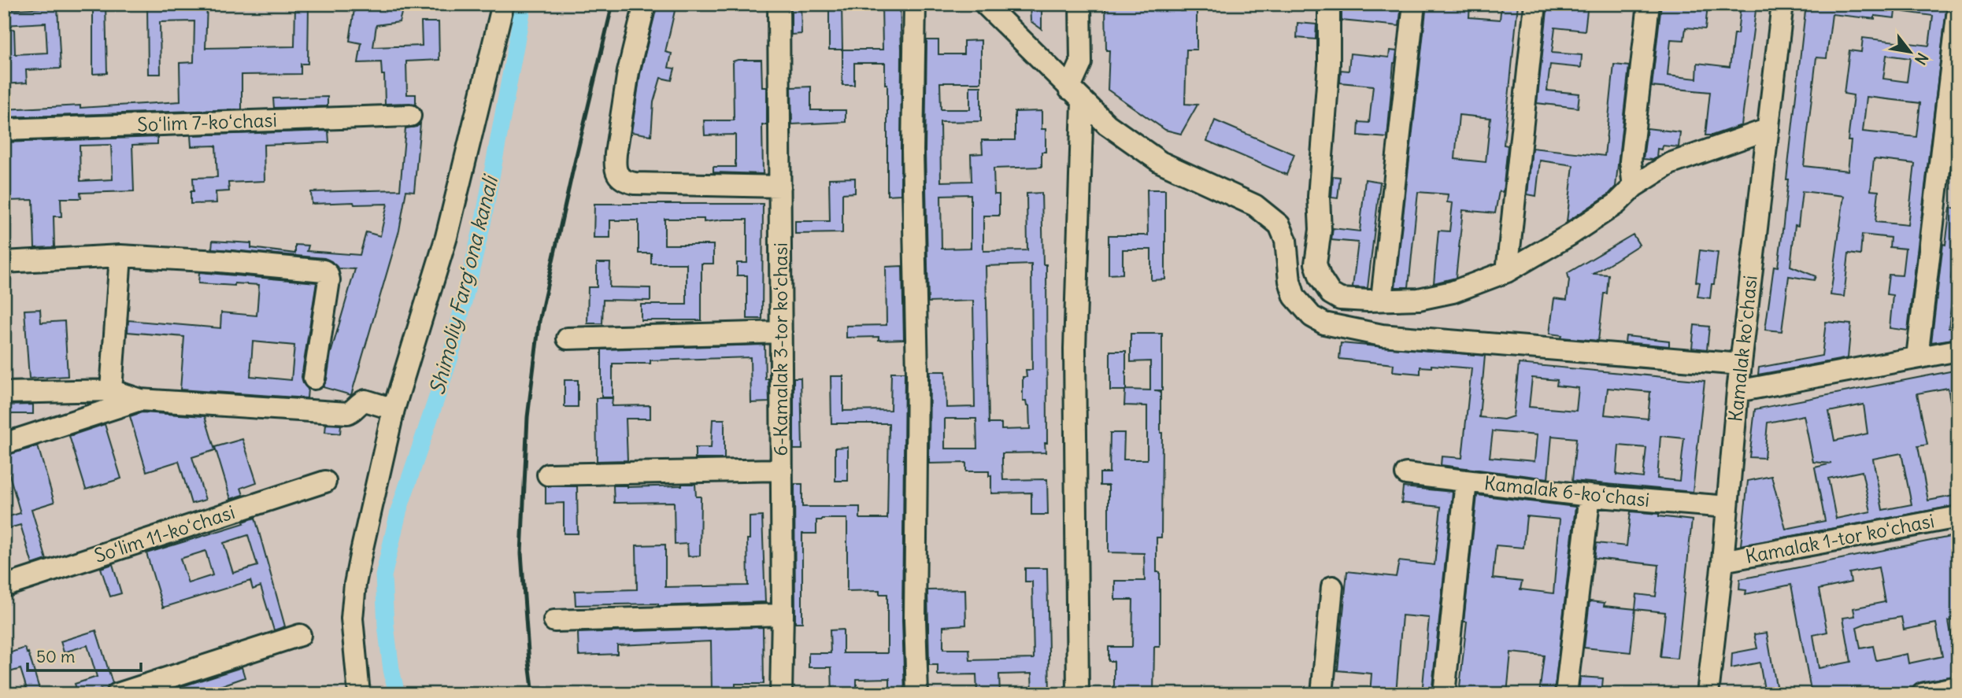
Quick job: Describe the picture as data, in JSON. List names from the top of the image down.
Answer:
{
  "streets": {
    "street": [
      "Soʻlim 7-koʻchasi",
      "Kamalak koʻchasi",
      "6-Kamalak 3-tor koʻchasi",
      "Kamalak 6-koʻchasi",
      "Soʻlim 11-koʻchasi",
      "Kamalak 1-tor koʻchasi"
    ]
  },
  "crossings": [
    ["Kamalak koʻchasi", "Kamalak 6-koʻchasi"],
    ["Kamalak koʻchasi", "Kamalak 1-tor koʻchasi"]
  ],
  "water": ["Shimoliy Fargʻona kanali"],
  "scale_bar": "50 m",
  "north": "bottom right"
}
